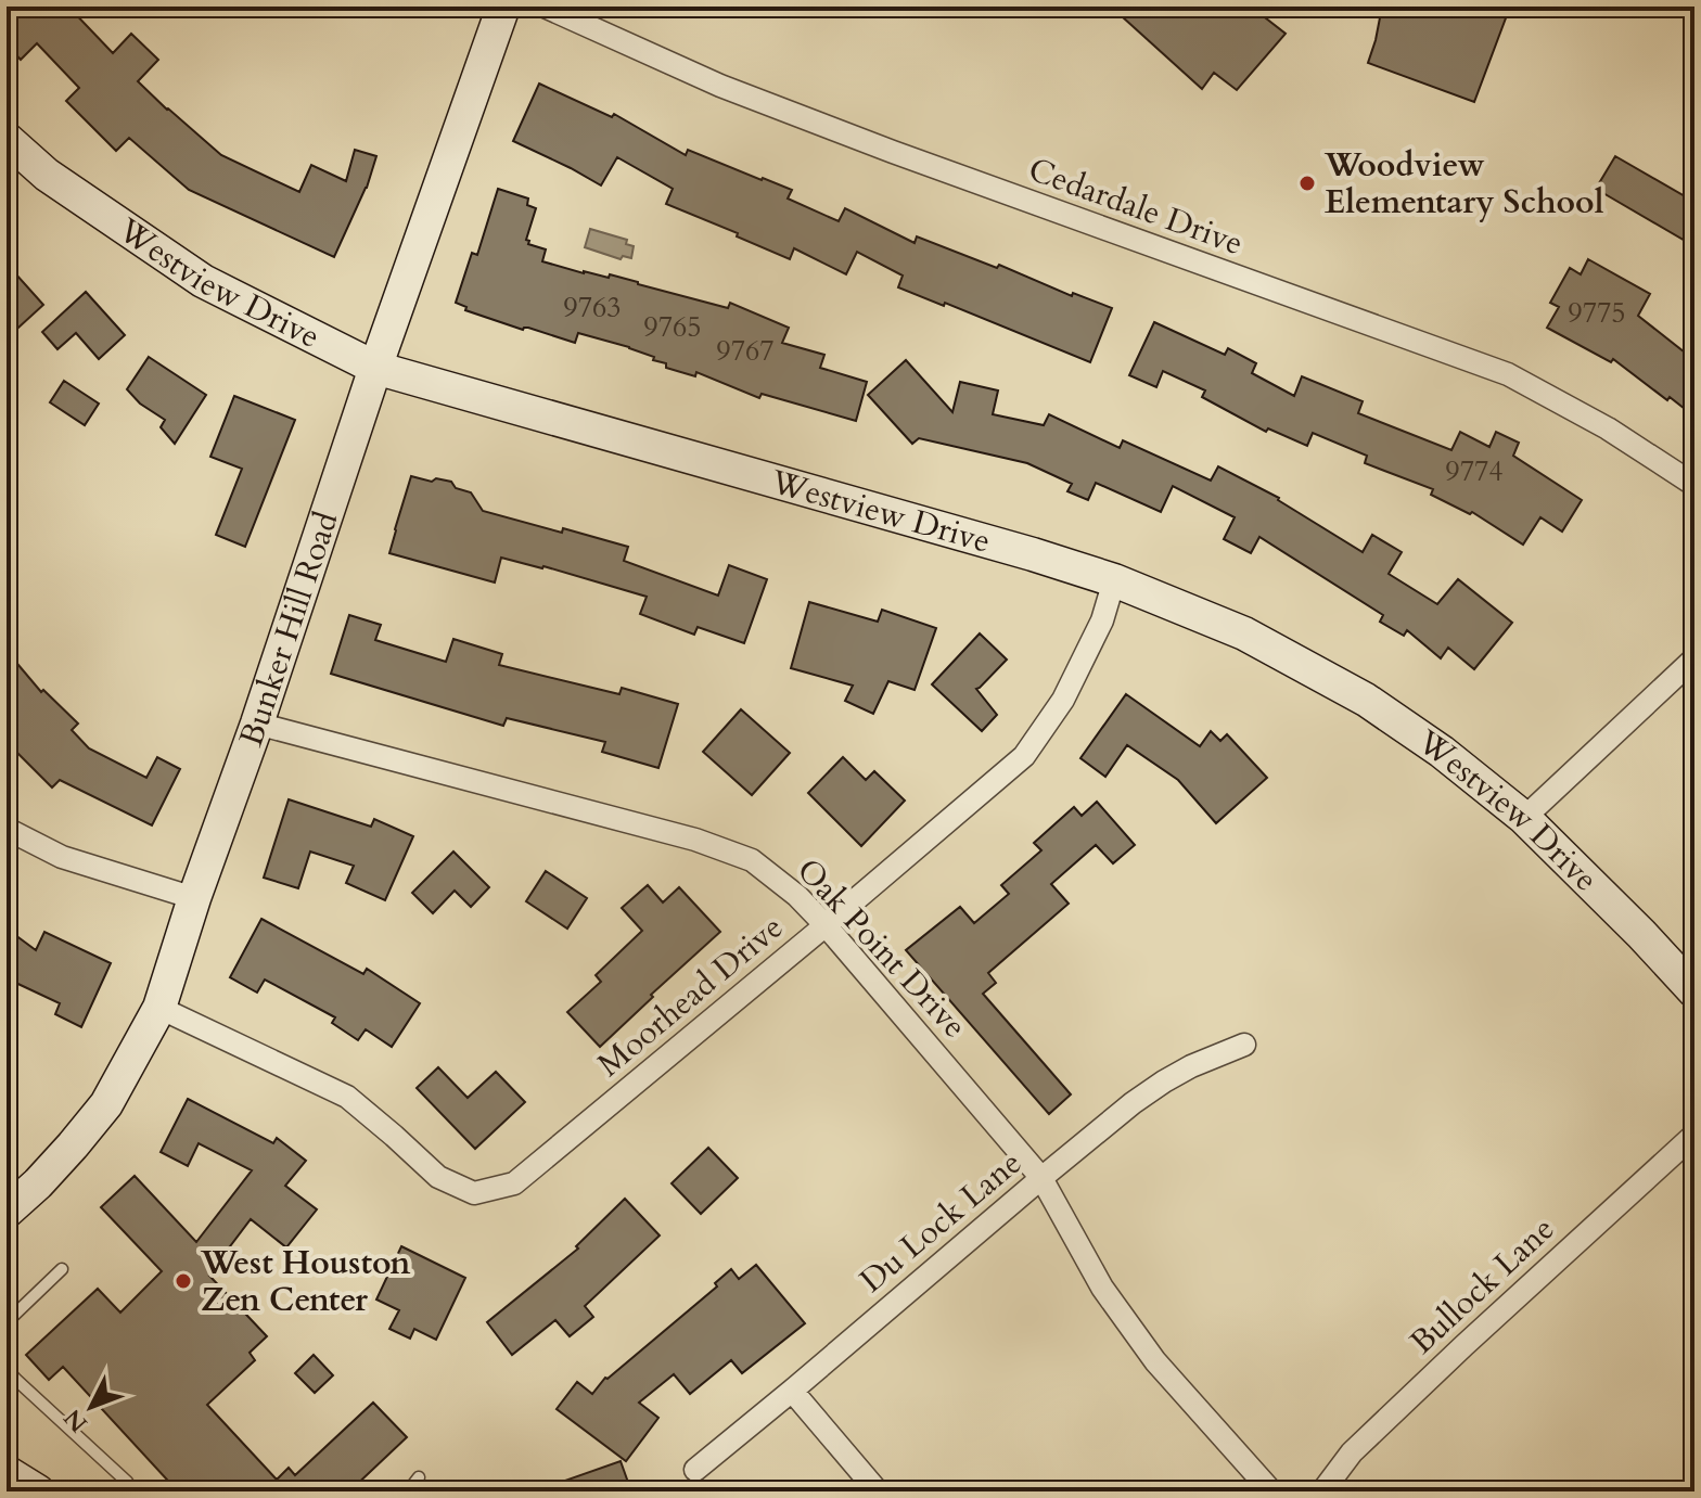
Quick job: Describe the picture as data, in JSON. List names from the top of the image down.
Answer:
{
  "streets": {
    "main road": ["Westview Drive", "Bunker Hill Road"],
    "street": [
      "Cedardale Drive",
      "Oak Point Drive",
      "Moorhead Drive",
      "Du Lock Lane",
      "Bullock Lane"
    ]
  },
  "crossings": [
    ["Westview Drive", "Bunker Hill Road"],
    ["Westview Drive", "Moorhead Drive"],
    ["Bunker Hill Road", "Oak Point Drive"],
    ["Bunker Hill Road", "Moorhead Drive"],
    ["Oak Point Drive", "Moorhead Drive"],
    ["Oak Point Drive", "Du Lock Lane"]
  ],
  "places": ["Woodview Elementary School", "West Houston Zen Center"],
  "house_numbers": [
    "9763",
    "9775",
    "9765",
    "9767",
    "9774"
  ],
  "north": "bottom left"
}
